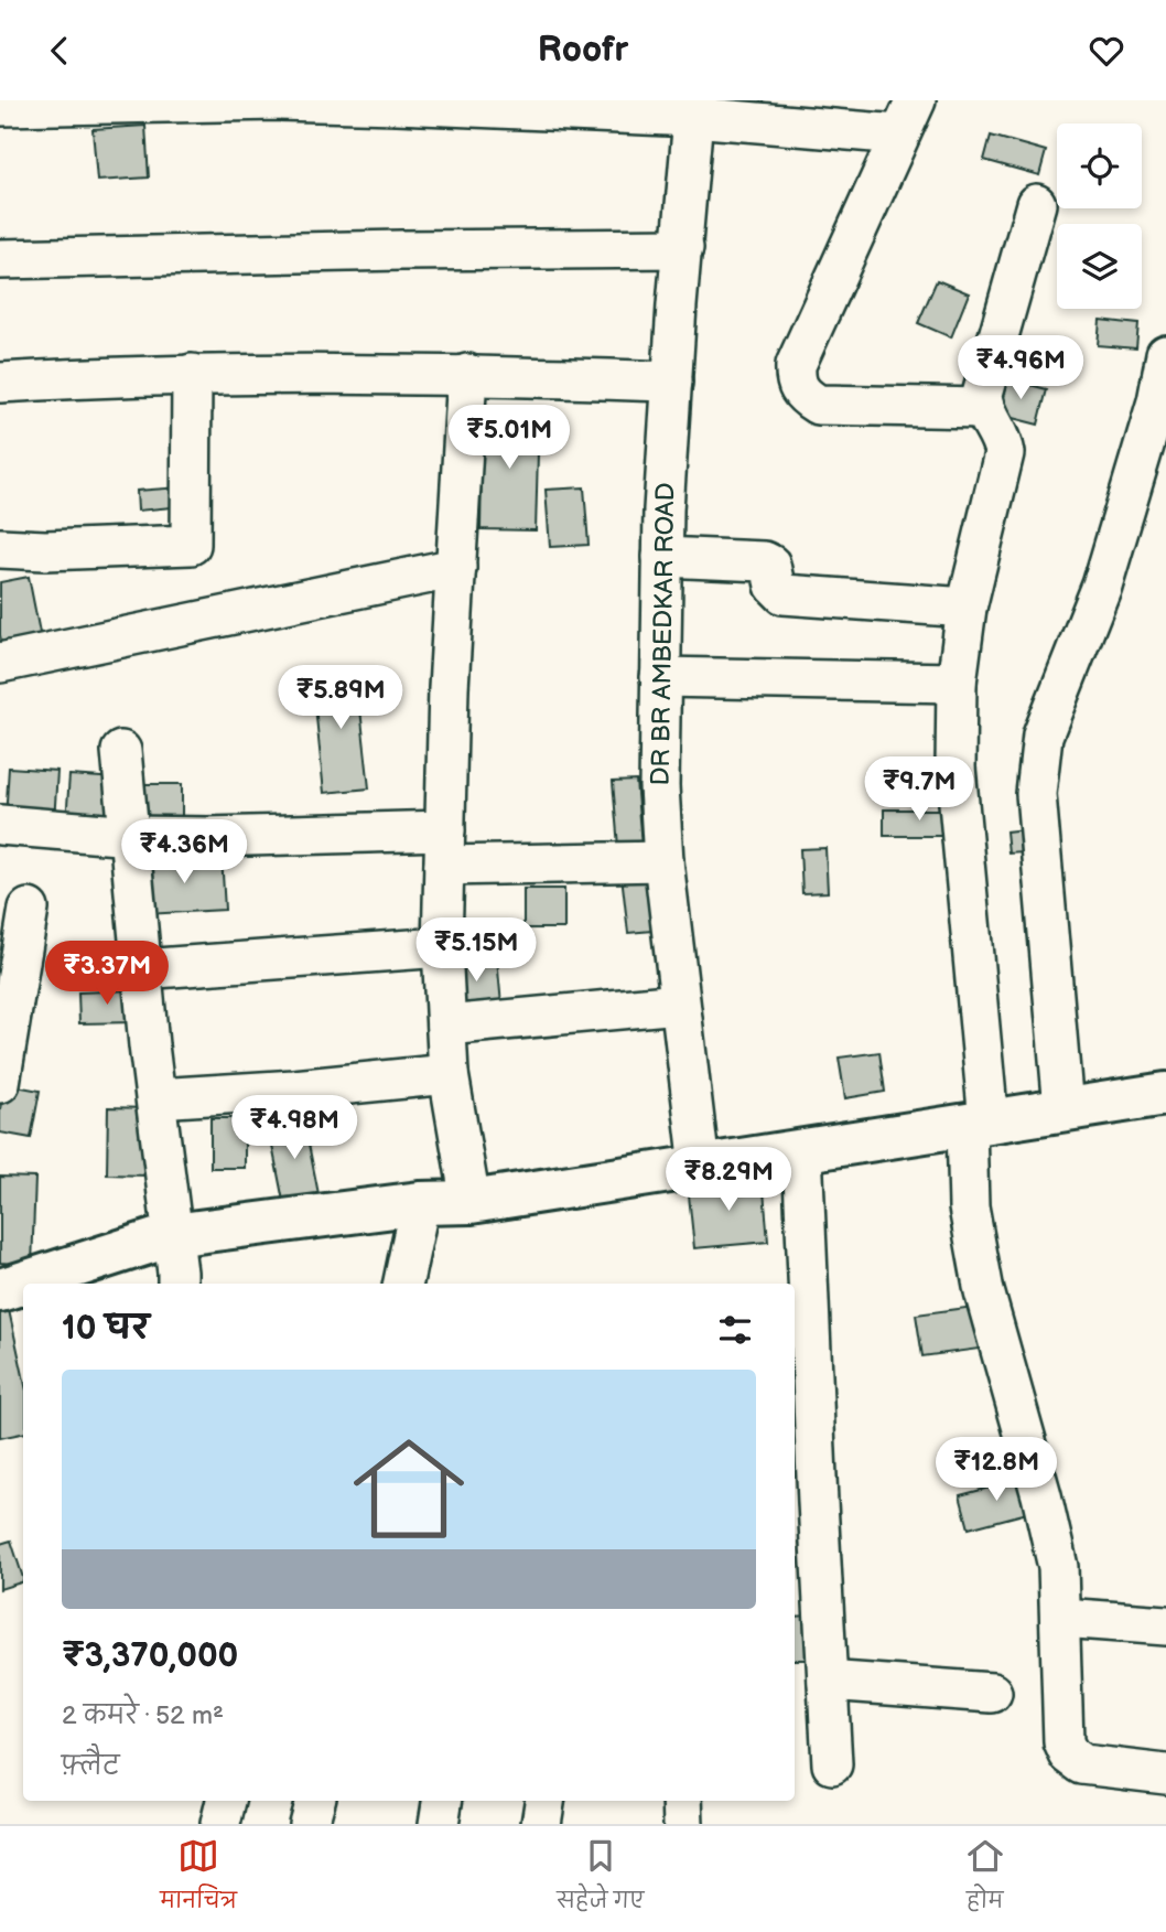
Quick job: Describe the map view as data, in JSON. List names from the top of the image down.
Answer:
{
  "streets": {
    "street": ["DR BR AMBEDKAR ROAD"]
  },
  "page": {
    "header": "Roofr",
    "price": [
      "₹4.96M",
      "₹5.01M",
      "₹5.89M",
      "₹9.7M",
      "₹4.36M",
      "₹5.15M",
      "₹3.37M",
      "₹4.98M",
      "₹8.29M",
      "₹12.8M"
    ],
    "heading": "10 घर",
    "list": [
      {
        "name": "₹3,370,000",
        "note": "2 कमरे · 52 m² · फ़्लैट"
      }
    ],
    "tabs": ["मानचित्र", "सहेजे गए", "होम"]
  }
}
